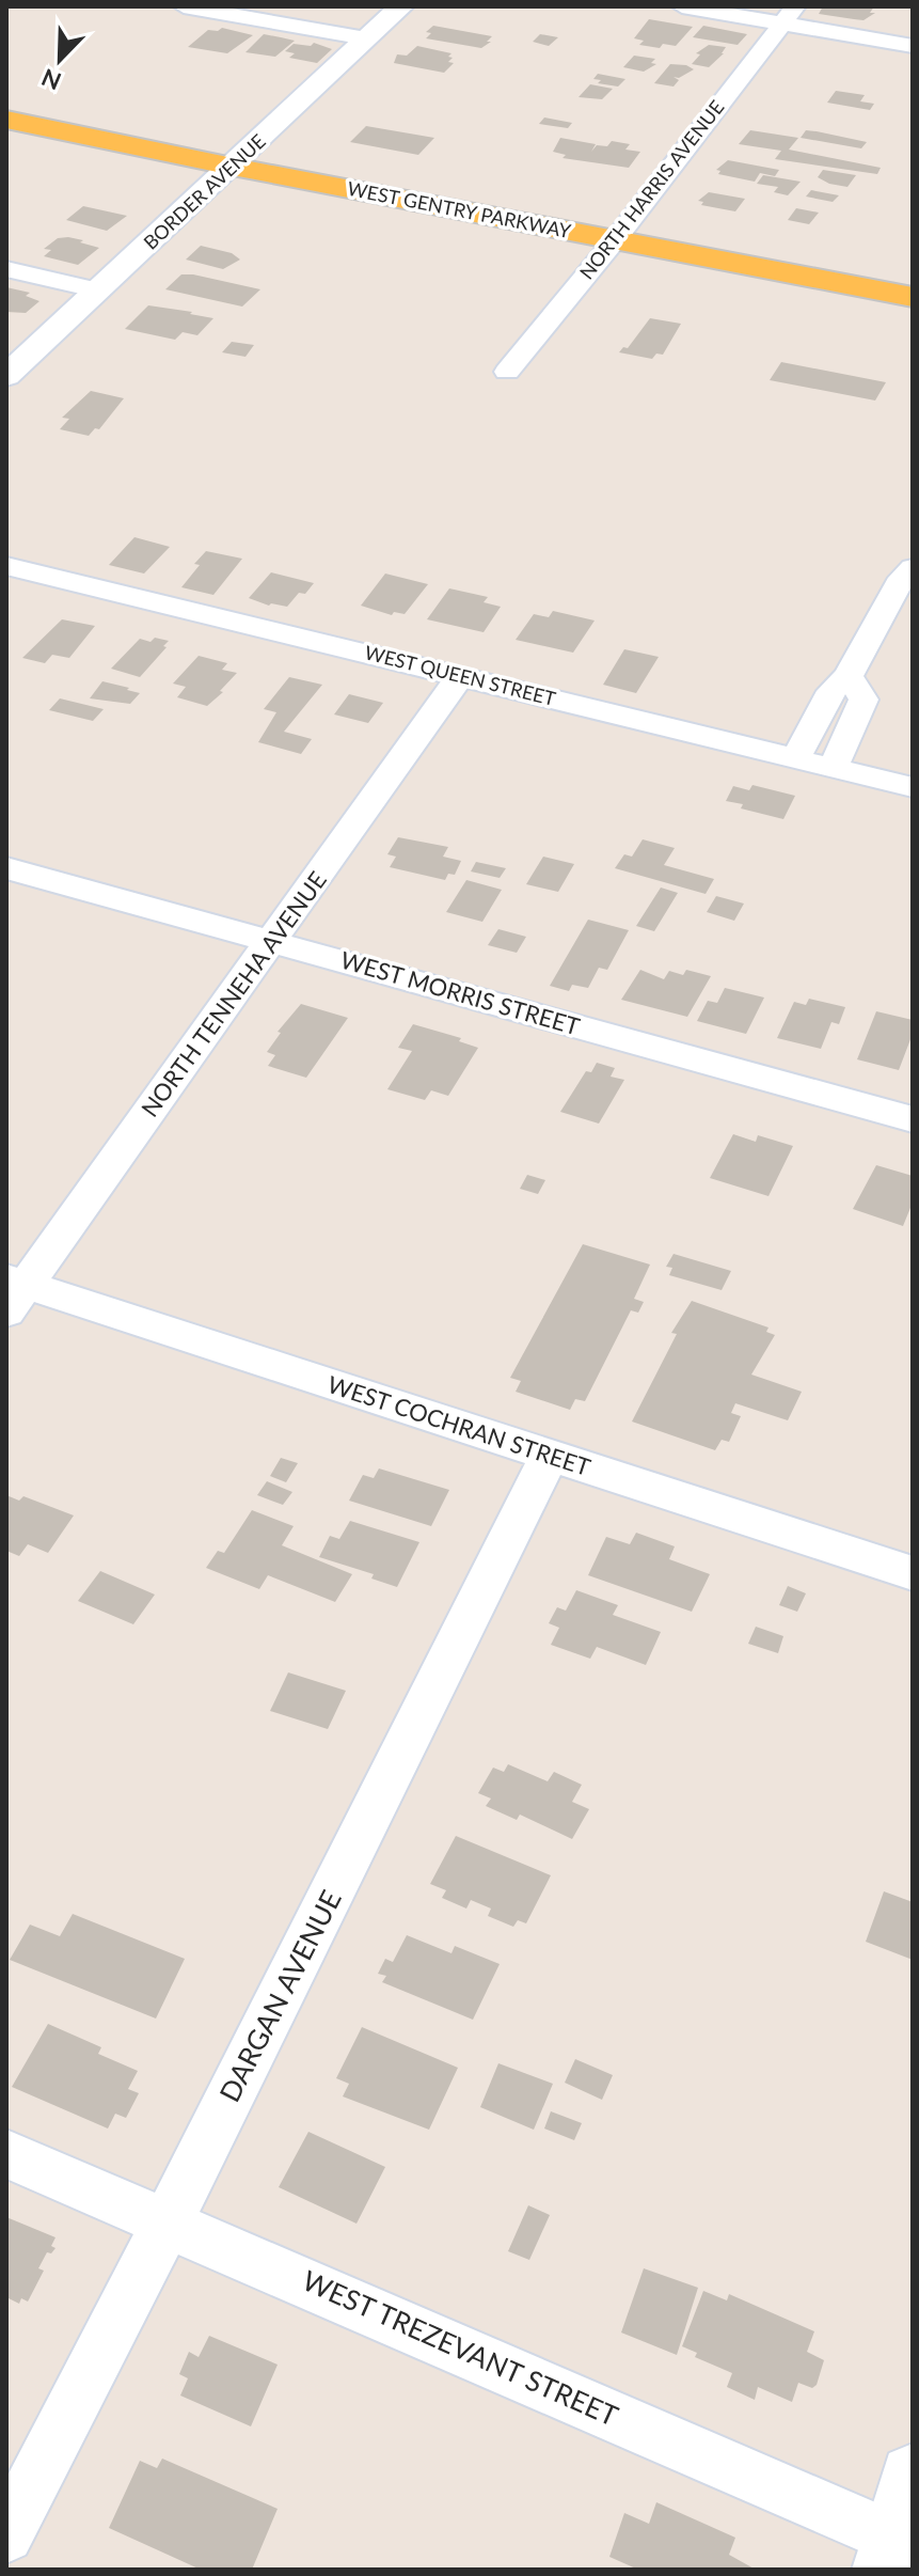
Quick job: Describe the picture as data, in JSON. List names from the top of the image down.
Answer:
{
  "streets": {
    "main road": ["WEST GENTRY PARKWAY"],
    "street": [
      "NORTH HARRIS AVENUE",
      "BORDER AVENUE",
      "WEST QUEEN STREET",
      "WEST MORRIS STREET",
      "NORTH TENNEHA AVENUE",
      "WEST COCHRAN STREET",
      "DARGAN AVENUE",
      "WEST TREZEVANT STREET"
    ]
  },
  "crossings": [
    ["NORTH HARRIS AVENUE", "WEST GENTRY PARKWAY"],
    ["BORDER AVENUE", "WEST GENTRY PARKWAY"],
    ["WEST QUEEN STREET", "NORTH TENNEHA AVENUE"],
    ["WEST MORRIS STREET", "NORTH TENNEHA AVENUE"],
    ["NORTH TENNEHA AVENUE", "WEST COCHRAN STREET"],
    ["WEST COCHRAN STREET", "DARGAN AVENUE"],
    ["DARGAN AVENUE", "WEST TREZEVANT STREET"]
  ],
  "north": "bottom left"
}
